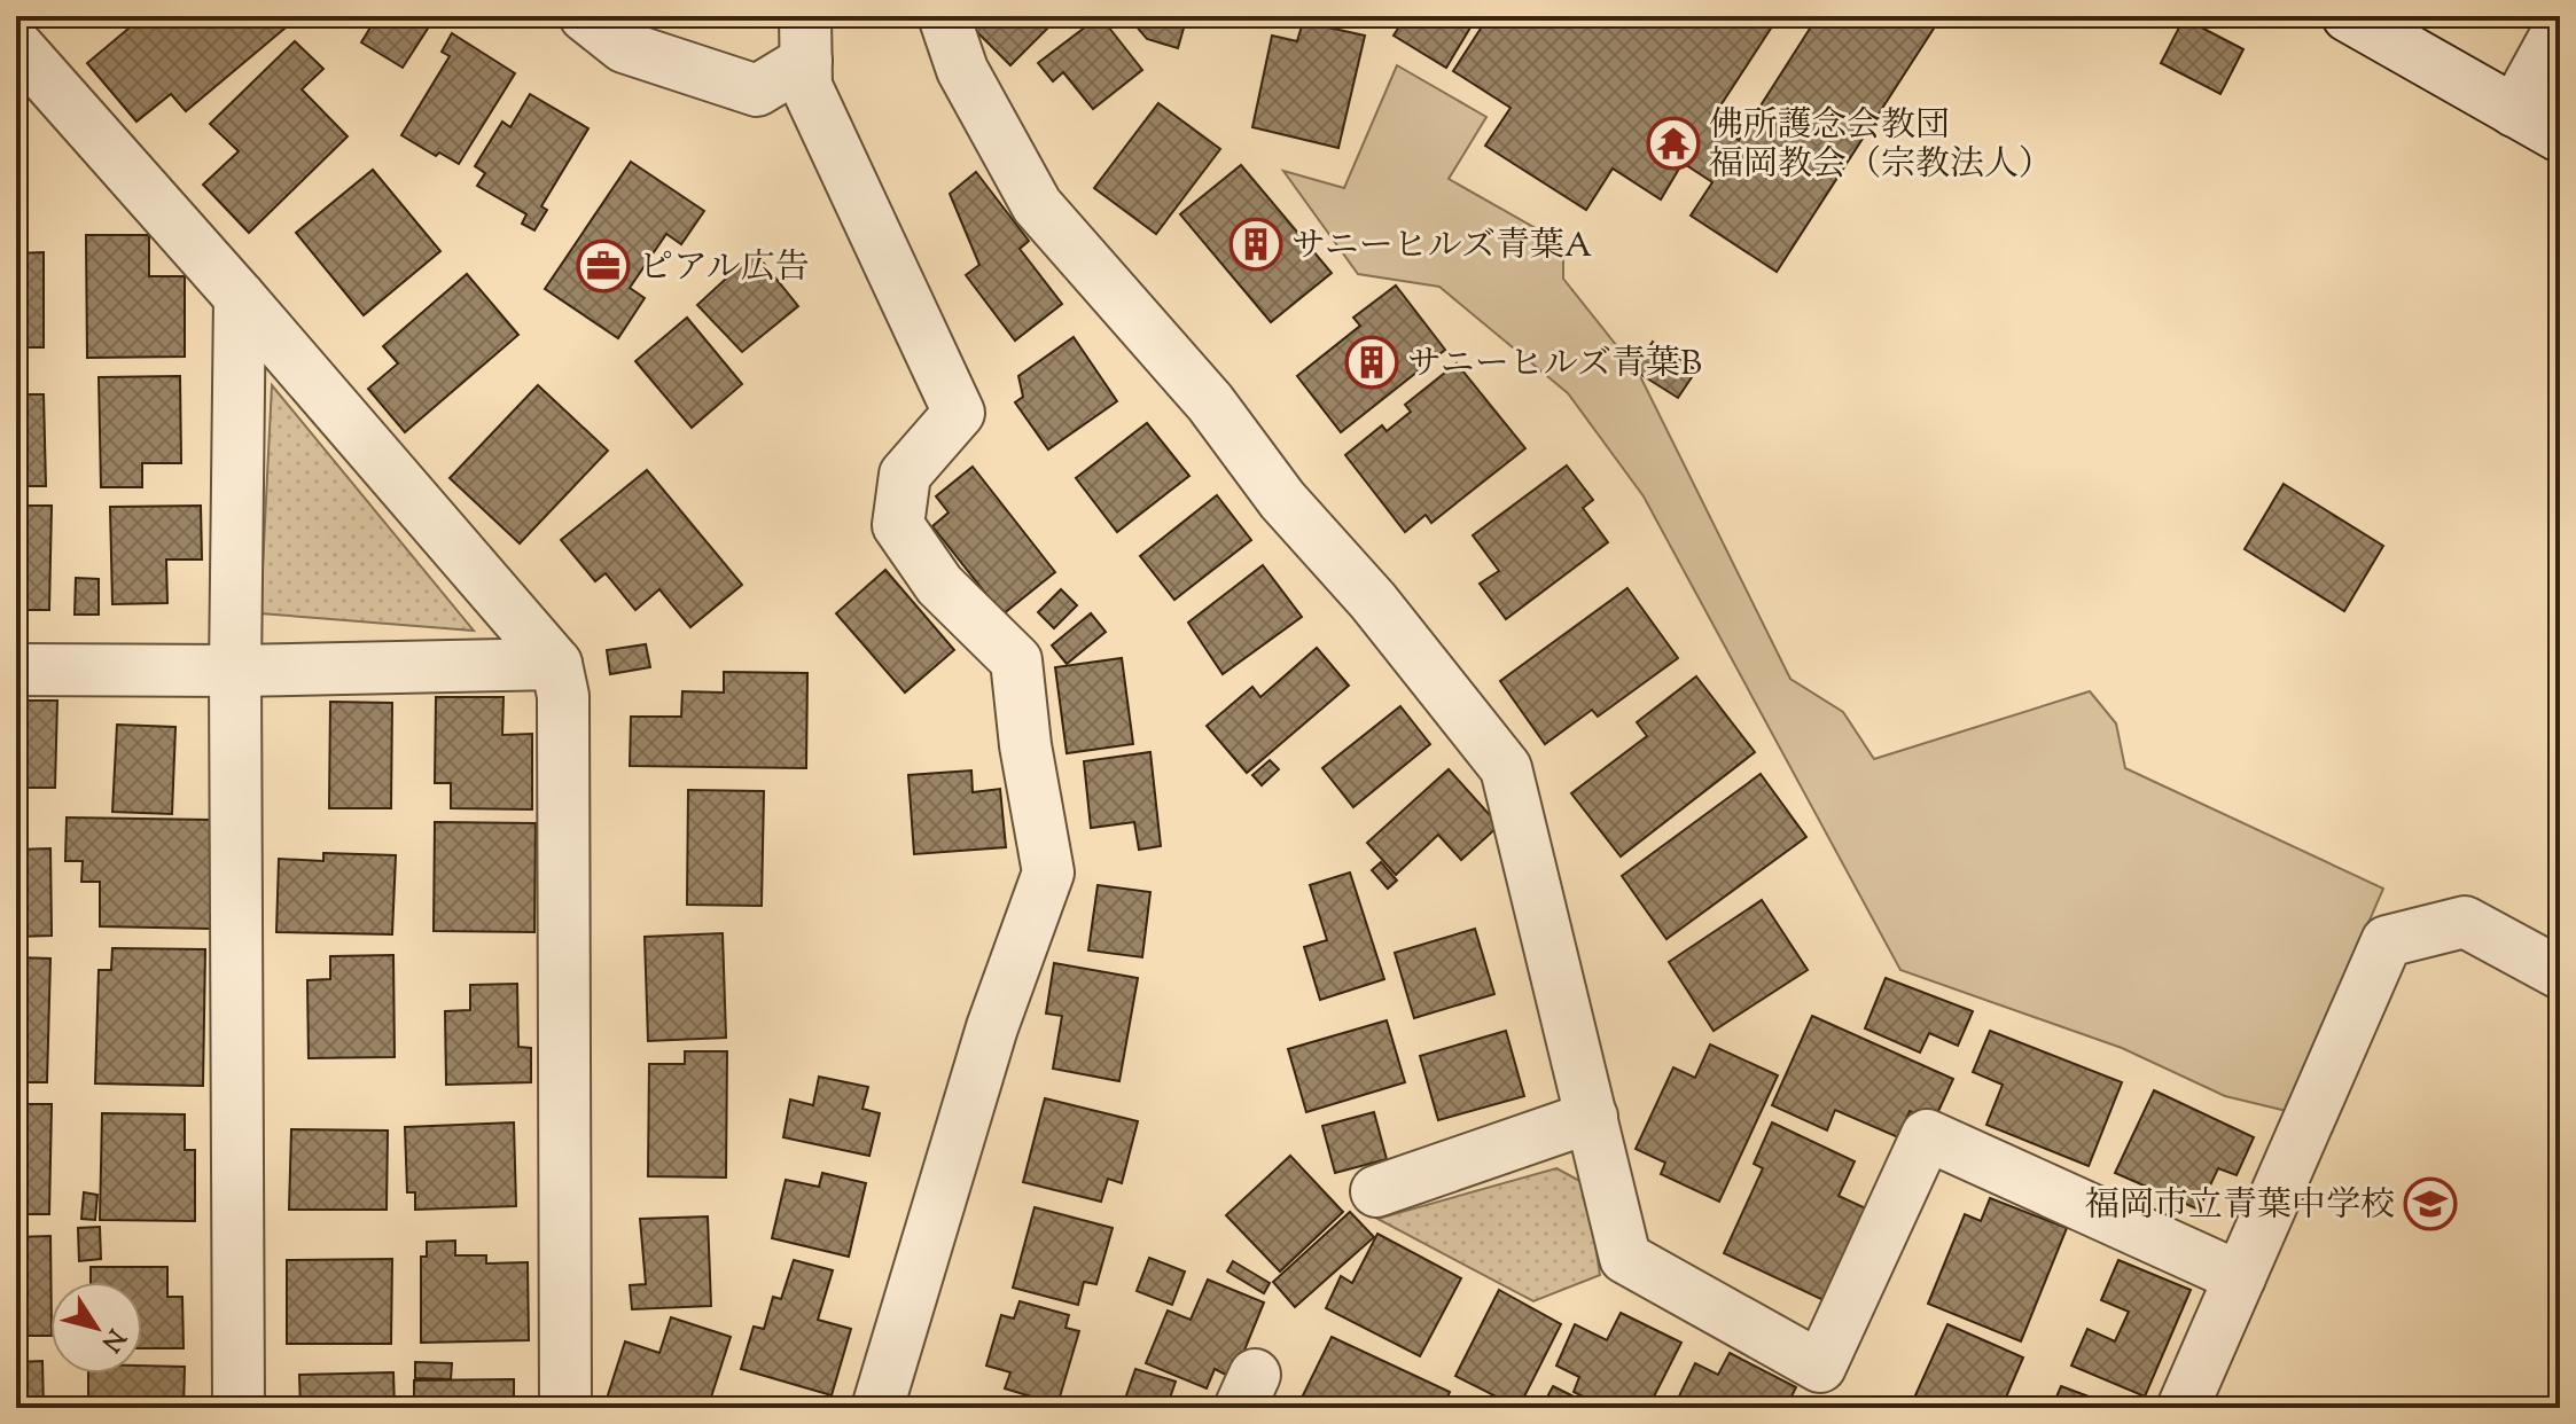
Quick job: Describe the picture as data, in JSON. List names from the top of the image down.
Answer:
{
  "places": {
    "temple": ["佛所護念会教団 福岡教会（宗教法人）"],
    "building": ["サニーヒルズ青葉A", "サニーヒルズ青葉B"],
    "office": ["ピアル広告"],
    "school or university": ["福岡市立青葉中学校"]
  },
  "north": "bottom right"
}
